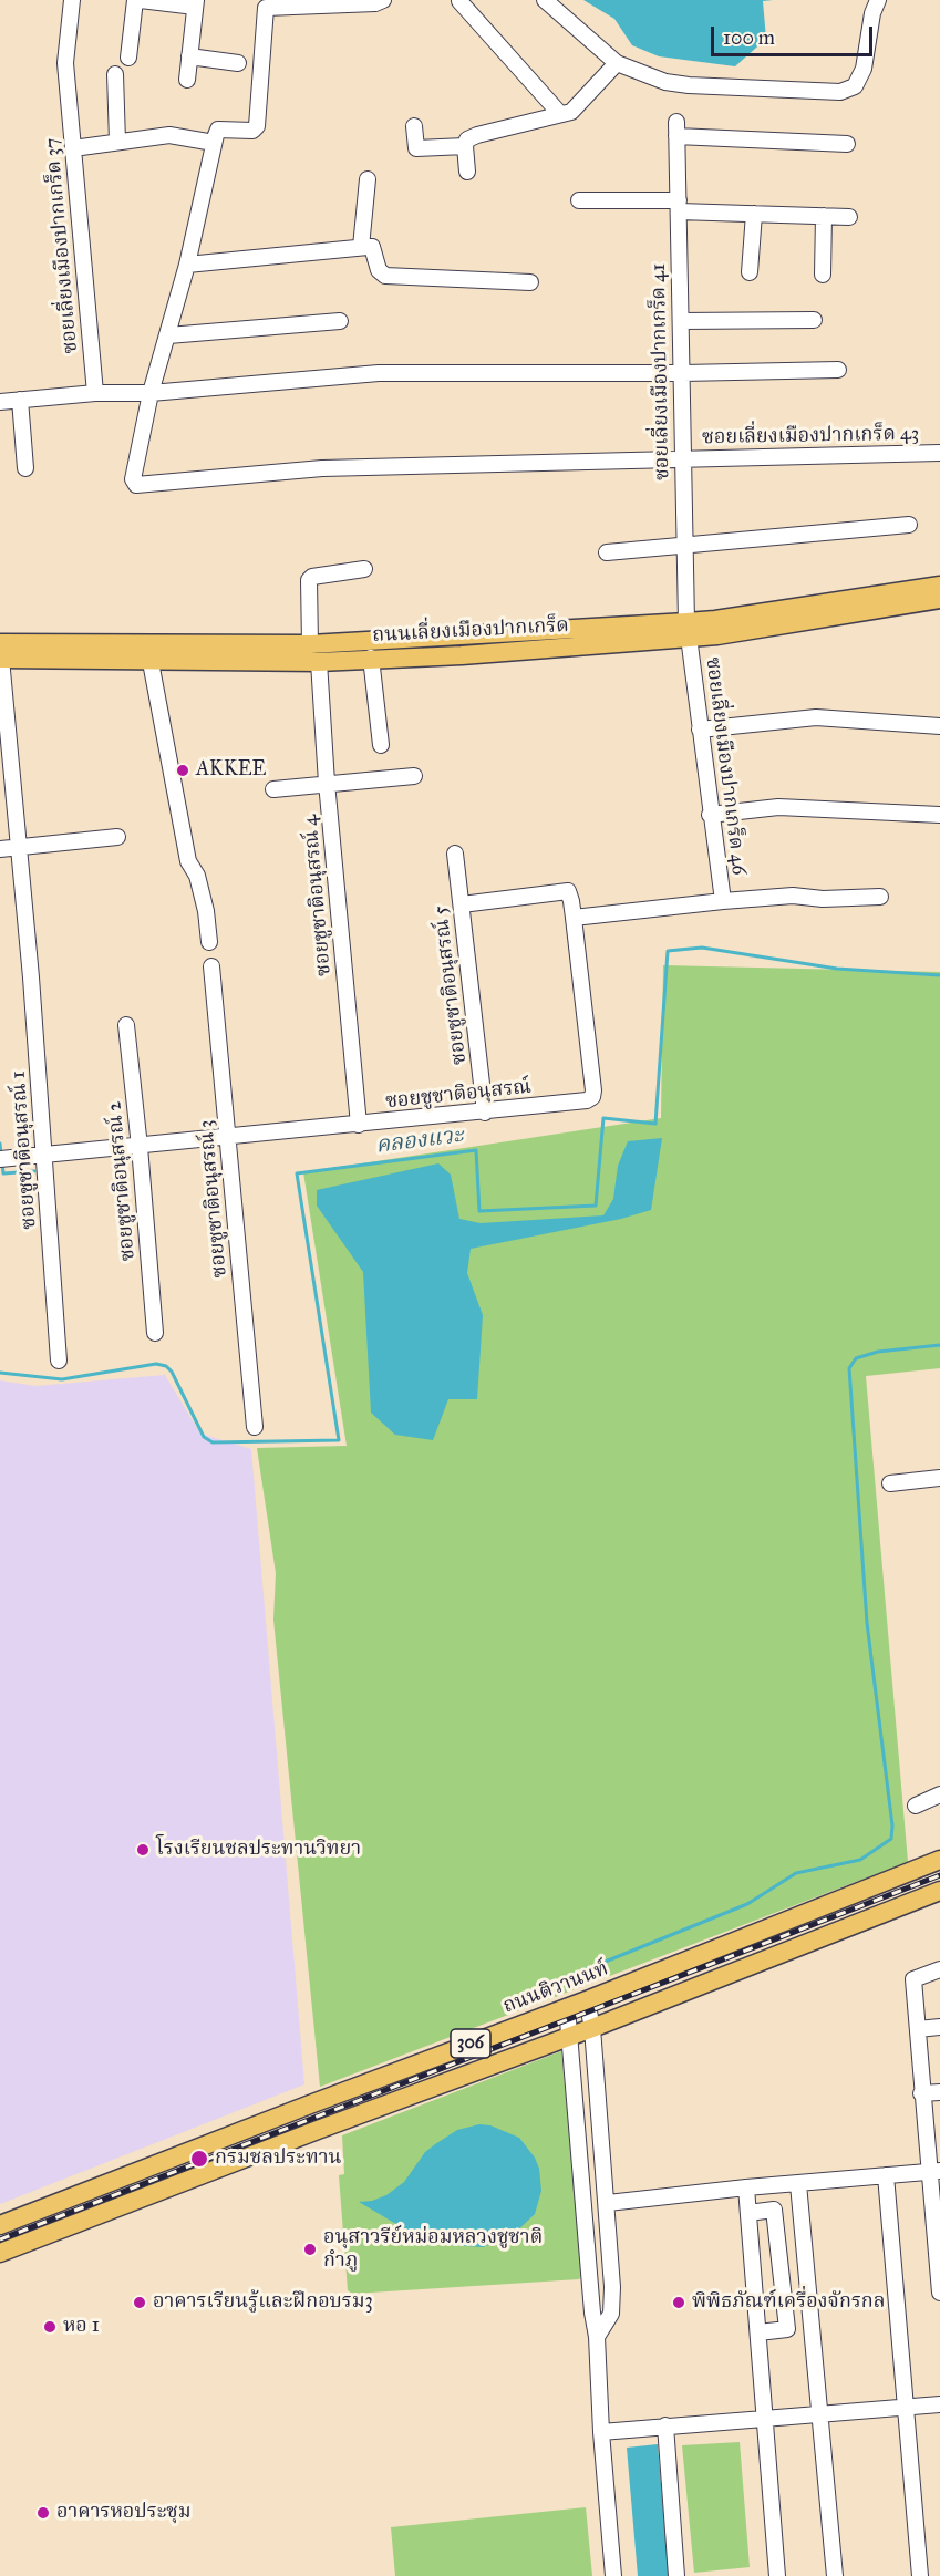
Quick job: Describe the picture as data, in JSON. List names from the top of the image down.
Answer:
{
  "streets": {
    "main road": ["ถนนเลี่ยงเมืองปากเกร็ด", "ถนนติวานนท์", "306"],
    "street": [
      "ซอยเลี่ยงเมืองปากเกร็ด 37",
      "ซอยเลี่ยงเมืองปากเกร็ด 41",
      "ซอยเลี่ยงเมืองปากเกร็ด 43",
      "ซอยเลี่ยงเมืองปากเกร็ด 46",
      "ซอยชูชาติอนุสรณ์ 4",
      "ซอยชูชาติอนุสรณ์ 5",
      "ซอยชูชาติอนุสรณ์",
      "ซอยชูชาติอนุสรณ์ 1",
      "ซอยชูชาติอนุสรณ์ 2",
      "ซอยชูชาติอนุสรณ์ 3"
    ]
  },
  "crossings": [
    ["ซอยเลี่ยงเมืองปากเกร็ด 41", "ซอยเลี่ยงเมืองปากเกร็ด 43"],
    ["ซอยเลี่ยงเมืองปากเกร็ด 41", "ถนนเลี่ยงเมืองปากเกร็ด"],
    ["ซอยเลี่ยงเมืองปากเกร็ด 41", "ซอยเลี่ยงเมืองปากเกร็ด 46"],
    ["ถนนเลี่ยงเมืองปากเกร็ด", "ซอยเลี่ยงเมืองปากเกร็ด 46"],
    ["ถนนเลี่ยงเมืองปากเกร็ด", "ซอยชูชาติอนุสรณ์ 4"],
    ["ถนนเลี่ยงเมืองปากเกร็ด", "ซอยชูชาติอนุสรณ์ 1"],
    ["ซอยชูชาติอนุสรณ์ 4", "ซอยชูชาติอนุสรณ์"],
    ["ซอยชูชาติอนุสรณ์ 5", "ซอยชูชาติอนุสรณ์"],
    ["ซอยชูชาติอนุสรณ์", "ซอยชูชาติอนุสรณ์ 1"],
    ["ซอยชูชาติอนุสรณ์", "ซอยชูชาติอนุสรณ์ 2"],
    ["ซอยชูชาติอนุสรณ์", "ซอยชูชาติอนุสรณ์ 3"]
  ],
  "water": ["คลองแวะ"],
  "places": [
    "AKKEE",
    "โรงเรียนชลประทานวิทยา",
    "กรมชลประทาน",
    "อนุสาวรีย์หม่อมหลวงชูชาติ กำภู",
    "อาคารเรียนรู้และฝึกอบรม3",
    "พิพิธภัณฑ์เครื่องจักรกล",
    "หอ 1",
    "อาคารหอประชุม"
  ],
  "scale_bar": "100 m"
}
